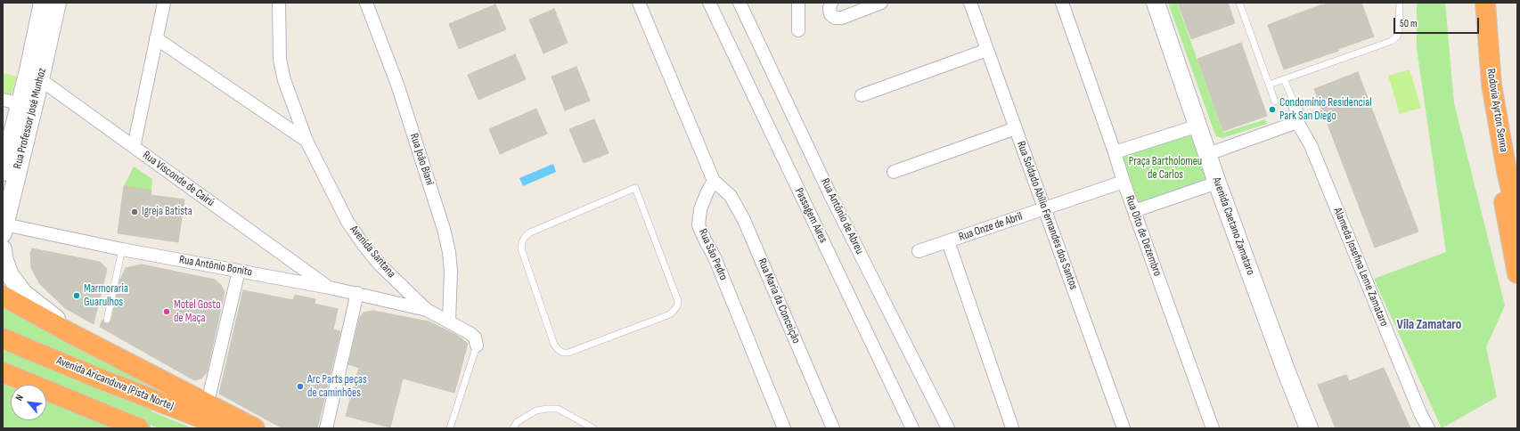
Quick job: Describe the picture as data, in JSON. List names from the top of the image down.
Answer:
{
  "streets": {
    "highway": ["Rodovia Ayrton Senna", "Avenida Aricanduva (Pista Norte)"],
    "street": [
      "Rua Professor José Munhoz",
      "Rua João Biani",
      "Rua Visconde de Cairú",
      "Passagem Aíres",
      "Rua Soldado Abílio Fernandes dos Santos",
      "Rua Antônio de Abreu",
      "Avenida Caetano Zamataro",
      "Rua Onze de Abril",
      "Rua Oito de Dezembro",
      "Avenida Santana",
      "Rua São Pedro",
      "Rua Antônio Bonito",
      "Alameda Josefina Leme Zamataro",
      "Rua Maria da Conceição"
    ]
  },
  "crossings": [
    ["Rua Professor José Munhoz", "Rua Visconde de Cairú"],
    ["Rua Professor José Munhoz", "Rua Antônio Bonito"],
    ["Rua João Biani", "Avenida Santana"],
    ["Rua Visconde de Cairú", "Rua Antônio Bonito"],
    ["Rua Soldado Abílio Fernandes dos Santos", "Rua Onze de Abril"],
    ["Rua Onze de Abril", "Rua Oito de Dezembro"],
    ["Avenida Santana", "Rua Antônio Bonito"],
    ["Rua São Pedro", "Rua Maria da Conceição"]
  ],
  "districts": ["Vila Zamataro"],
  "parks": ["Praça Bartholomeu de Carlos"],
  "places": [
    "Condomínio Residencial Park San Diego",
    "Igreja Batista",
    "Marmoraria Guarulhos",
    "Motel Gosto de Maça",
    "Arc Parts peças de caminhões"
  ],
  "scale_bar": "50 m",
  "north": "top left"
}
